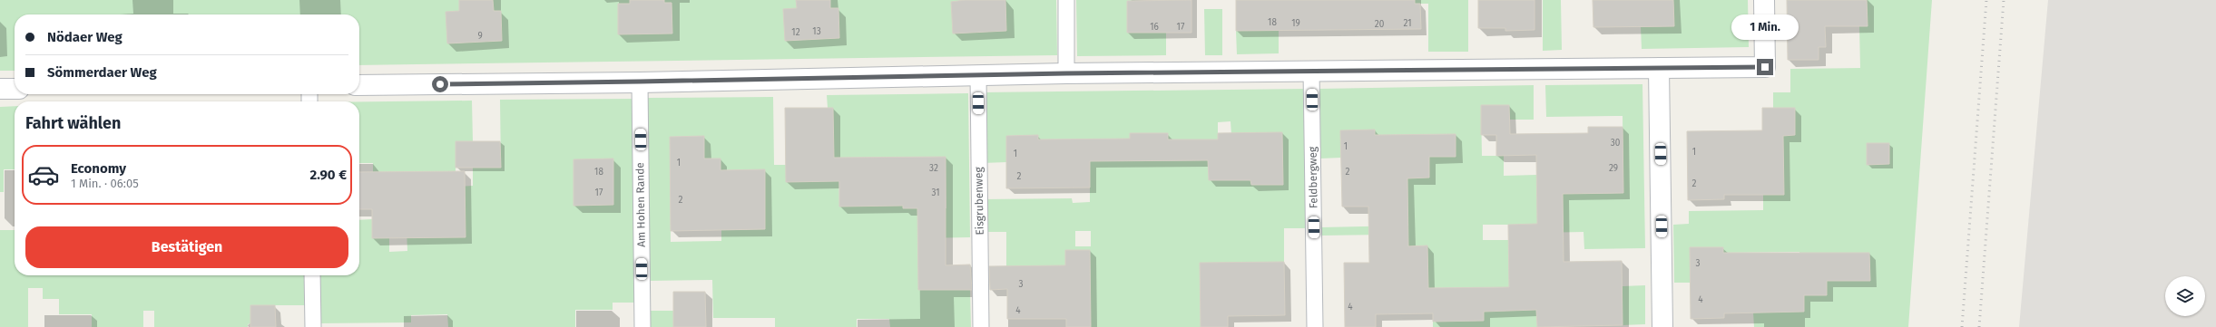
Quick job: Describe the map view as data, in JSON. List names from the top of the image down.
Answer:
{
  "streets": {
    "lane": ["Feldbergweg", "Eisgrubenweg", "Am Hohen Rande"]
  },
  "house_numbers": [
    "18",
    "19",
    "21",
    "20",
    "16",
    "17",
    "13",
    "12",
    "9",
    "30",
    "1",
    "1",
    "1",
    "1",
    "32",
    "29",
    "18",
    "2",
    "2",
    "2",
    "17",
    "31",
    "2",
    "3",
    "3",
    "4",
    "4",
    "4"
  ],
  "page": {
    "bubble": "1 Min.",
    "banner": ["Nödaer Weg", "Sömmerdaer Weg"],
    "heading": "Fahrt wählen",
    "list": [
      {
        "name": "Economy",
        "note": "1 Min. · 06:05",
        "value": "2.90 €"
      }
    ],
    "buttons": "Bestätigen"
  }
}
